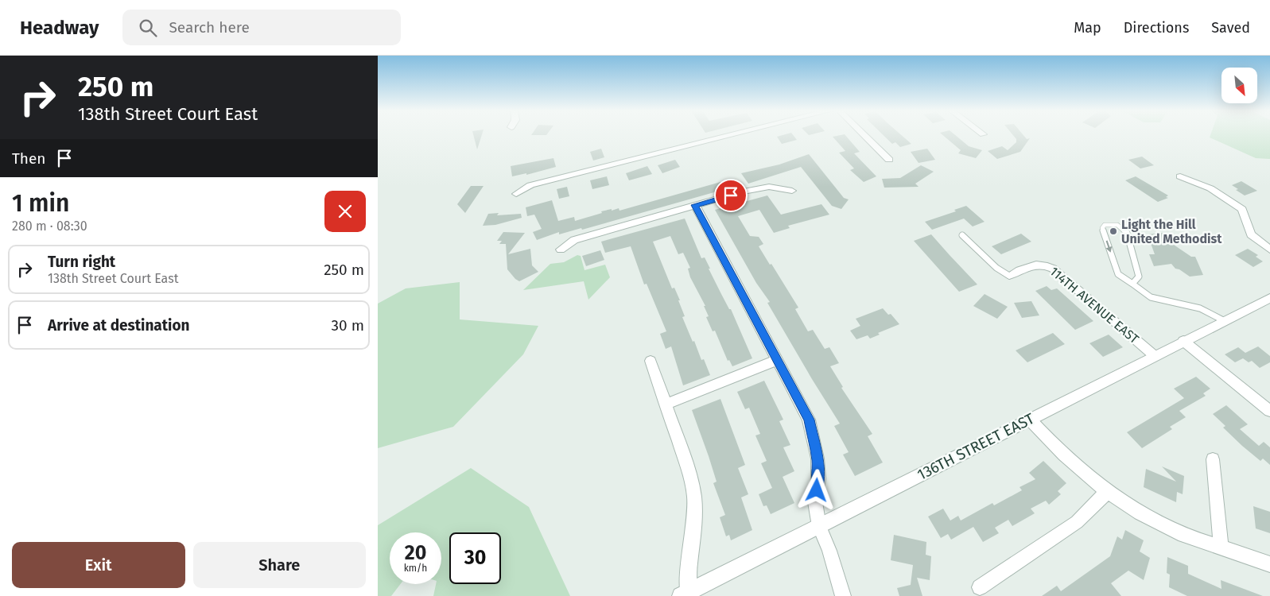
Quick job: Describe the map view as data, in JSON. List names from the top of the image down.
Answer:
{
  "streets": {
    "street": ["114TH AVENUE EAST", "136TH STREET EAST"]
  },
  "crossings": [
    ["114TH AVENUE EAST", "136TH STREET EAST"]
  ],
  "places": ["Light the Hill United Methodist"],
  "north": "bottom right",
  "page": {
    "header": "Headway",
    "search": "Search here",
    "nav": ["Map", "Directions", "Saved"],
    "turn": ["250 m", "138th Street Court East"],
    "then": "Then",
    "heading": ["1 min", "280 m · 08:30"],
    "list": [
      {
        "name": "Turn right",
        "note": "138th Street Court East",
        "value": "250 m"
      },
      {
        "name": "Arrive at destination",
        "value": "30 m"
      }
    ],
    "speed": "20 km/h",
    "limit": "30",
    "buttons": ["Exit", "Share"]
  }
}
